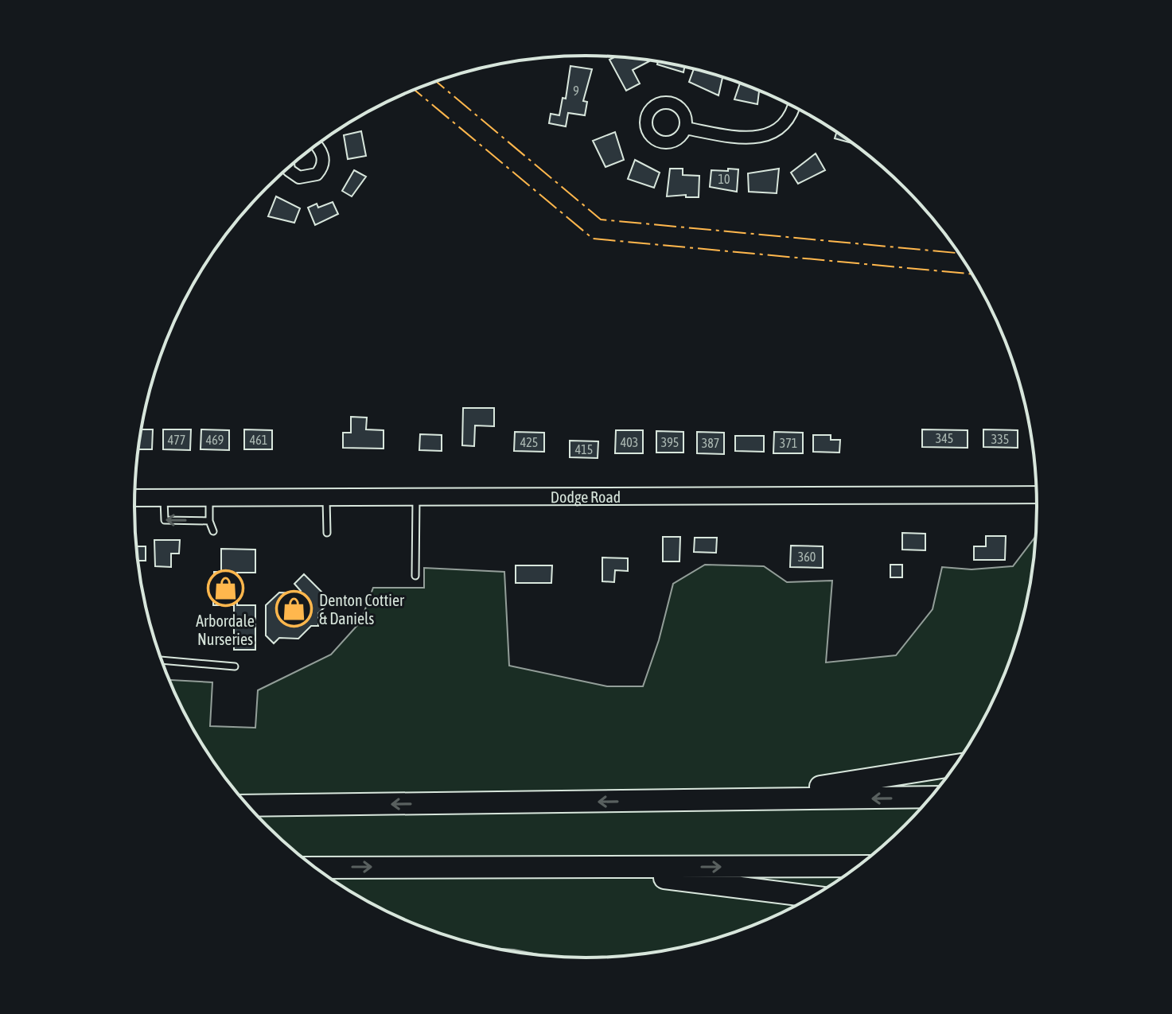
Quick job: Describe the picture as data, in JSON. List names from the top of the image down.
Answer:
{
  "streets": {
    "street": ["Dodge Road"]
  },
  "places": {
    "shop": ["Arbordale Nurseries", "Denton Cottier & Daniels"]
  },
  "house_numbers": [
    "9",
    "10",
    "345",
    "335",
    "477",
    "469",
    "461",
    "425",
    "403",
    "395",
    "387",
    "371",
    "415",
    "360"
  ]
}
